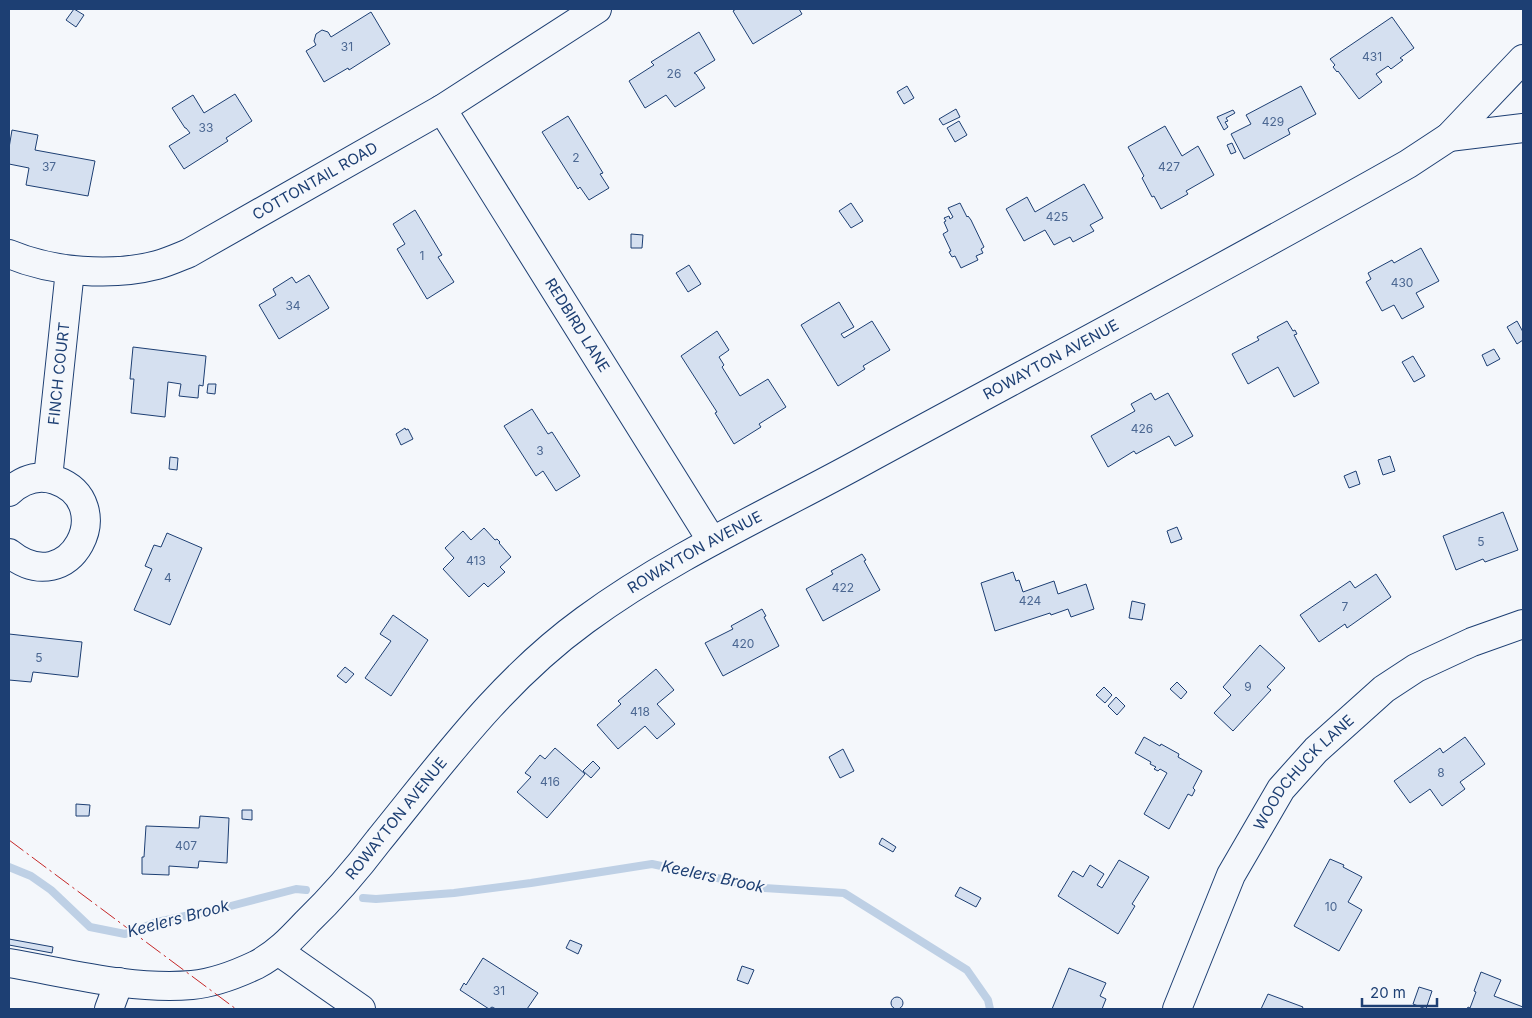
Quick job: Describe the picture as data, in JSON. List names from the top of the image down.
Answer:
{
  "streets": {
    "street": [
      "COTTONTAIL ROAD",
      "REDBIRD LANE",
      "ROWAYTON AVENUE",
      "FINCH COURT",
      "WOODCHUCK LANE"
    ]
  },
  "crossings": [
    ["COTTONTAIL ROAD", "REDBIRD LANE"],
    ["COTTONTAIL ROAD", "FINCH COURT"],
    ["REDBIRD LANE", "ROWAYTON AVENUE"]
  ],
  "water": ["Keelers Brook"],
  "house_numbers": [
    "31",
    "431",
    "26",
    "429",
    "33",
    "2",
    "37",
    "427",
    "425",
    "1",
    "430",
    "34",
    "426",
    "3",
    "5",
    "413",
    "4",
    "422",
    "424",
    "7",
    "420",
    "5",
    "9",
    "418",
    "8",
    "416",
    "407",
    "10",
    "31"
  ],
  "scale_bar": "20 m"
}
